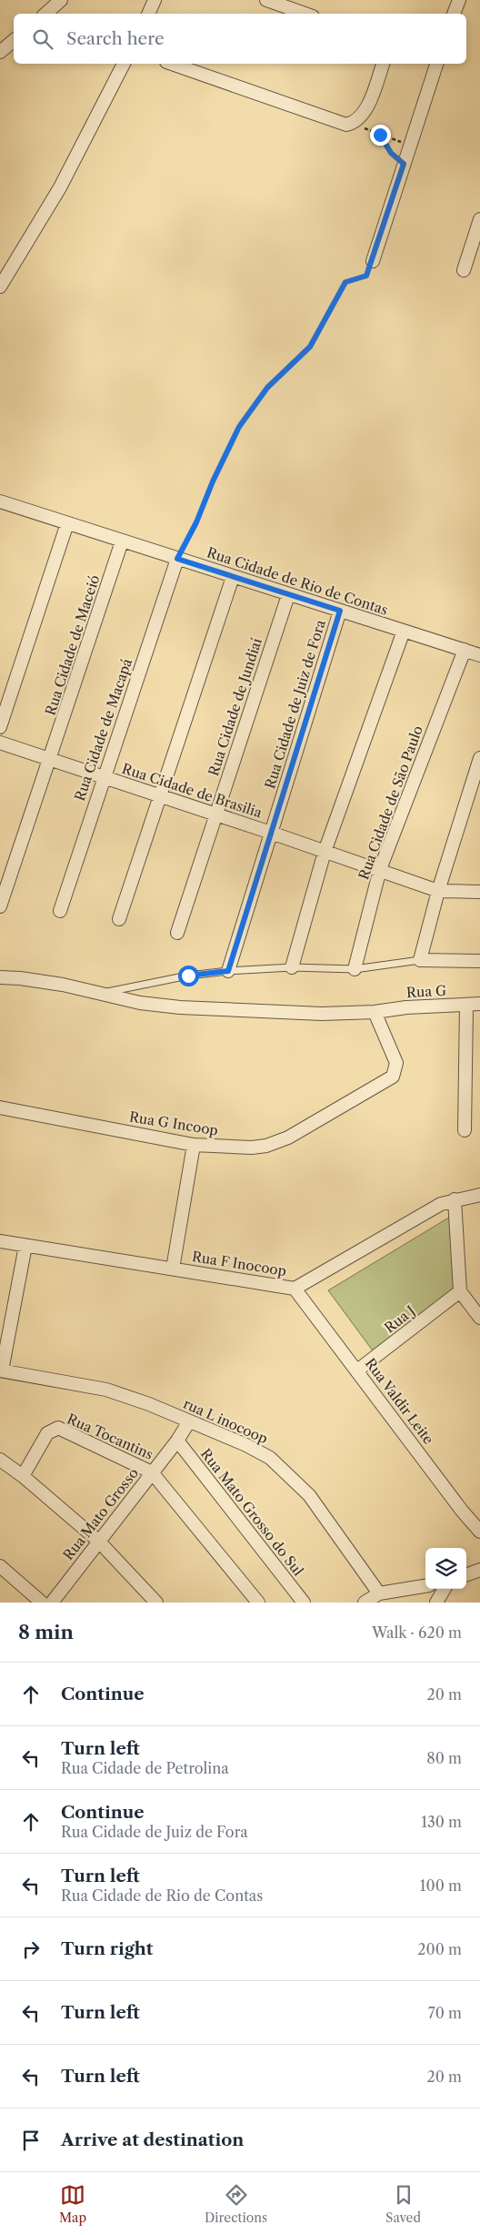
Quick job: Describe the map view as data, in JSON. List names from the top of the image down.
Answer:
{
  "streets": {
    "street": [
      "Rua Cidade de Rio de Contas",
      "Rua Cidade de Maceió",
      "Rua Cidade de Juiz de Fora",
      "Rua Cidade de Jundiaí",
      "Rua Cidade de Macapá",
      "Rua Cidade de Brasilia",
      "Rua Cidade de São Paulo",
      "Rua G",
      "Rua G Incoop",
      "Rua F Inocoop",
      "Rua J",
      "Rua Valdir Leite",
      "rua L inocoop",
      "Rua Tocantins",
      "Rua Mato Grosso do Sul",
      "Rua Mato Grosso"
    ]
  },
  "crossings": [
    ["Rua Cidade de Rio de Contas", "Rua Cidade de Maceió"],
    ["Rua Cidade de Rio de Contas", "Rua Cidade de Juiz de Fora"],
    ["Rua Cidade de Rio de Contas", "Rua Cidade de Jundiaí"],
    ["Rua Cidade de Rio de Contas", "Rua Cidade de Macapá"],
    ["Rua Cidade de Rio de Contas", "Rua Cidade de São Paulo"],
    ["Rua Cidade de Maceió", "Rua Cidade de Brasilia"],
    ["Rua Cidade de Juiz de Fora", "Rua Cidade de Brasilia"],
    ["Rua Cidade de Jundiaí", "Rua Cidade de Brasilia"],
    ["Rua Cidade de Macapá", "Rua Cidade de Brasilia"],
    ["Rua Cidade de Brasilia", "Rua Cidade de São Paulo"],
    ["Rua G", "Rua G Incoop"],
    ["Rua F Inocoop", "Rua Valdir Leite"],
    ["Rua J", "Rua Valdir Leite"],
    ["rua L inocoop", "Rua Mato Grosso"],
    ["Rua Tocantins", "Rua Mato Grosso"],
    ["Rua Mato Grosso do Sul", "Rua Mato Grosso"]
  ],
  "page": {
    "search": "Search here",
    "heading": ["8 min", "Walk · 620 m"],
    "list": [
      ["Continue", "20 m"],
      ["Turn left", "Rua Cidade de Petrolina", "80 m"],
      ["Continue", "Rua Cidade de Juiz de Fora", "130 m"],
      ["Turn left", "Rua Cidade de Rio de Contas", "100 m"],
      ["Turn right", "200 m"],
      ["Turn left", "70 m"],
      ["Turn left", "20 m"],
      "Arrive at destination"
    ],
    "nav": ["Map", "Directions", "Saved"]
  }
}
